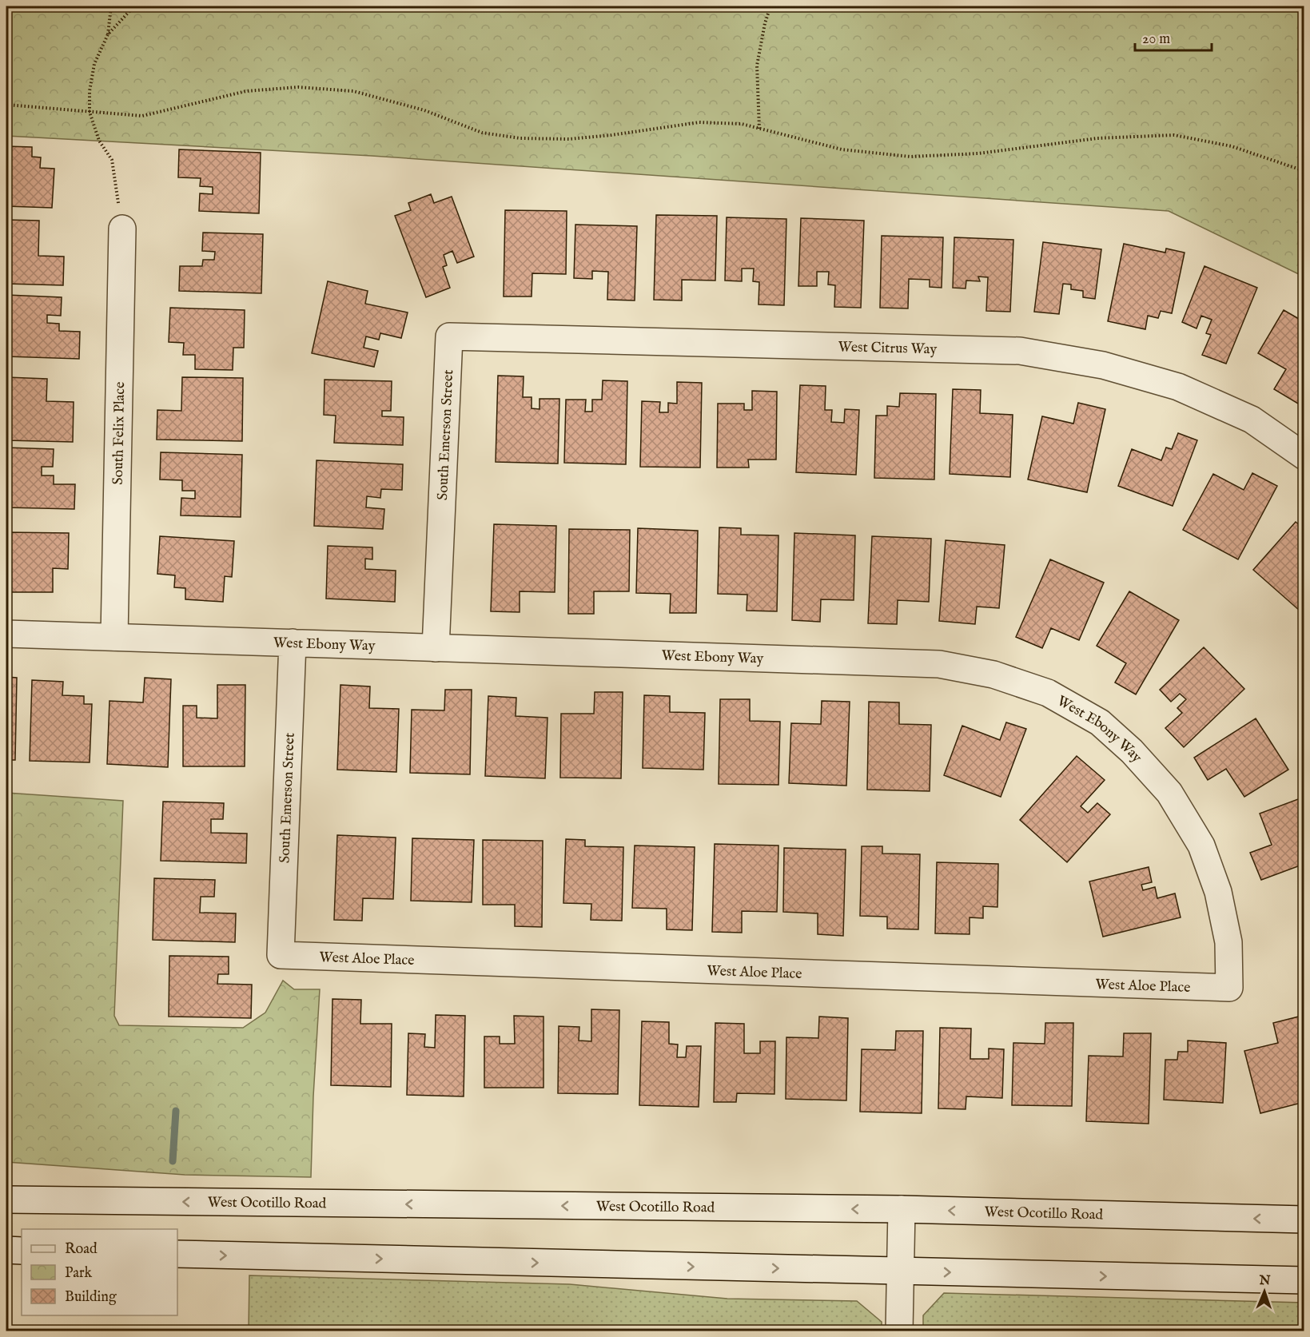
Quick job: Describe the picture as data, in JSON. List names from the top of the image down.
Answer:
{
  "streets": {
    "street": [
      "West Citrus Way",
      "South Felix Place",
      "South Emerson Street",
      "West Ebony Way",
      "West Aloe Place",
      "West Ocotillo Road"
    ]
  },
  "crossings": [
    ["West Citrus Way", "South Emerson Street"],
    ["South Felix Place", "West Ebony Way"],
    ["South Emerson Street", "West Ebony Way"],
    ["South Emerson Street", "West Aloe Place"],
    ["West Ebony Way", "West Aloe Place"]
  ],
  "legend": ["Road", "Park", "Building"],
  "scale_bar": "20 m",
  "north": "top"
}
